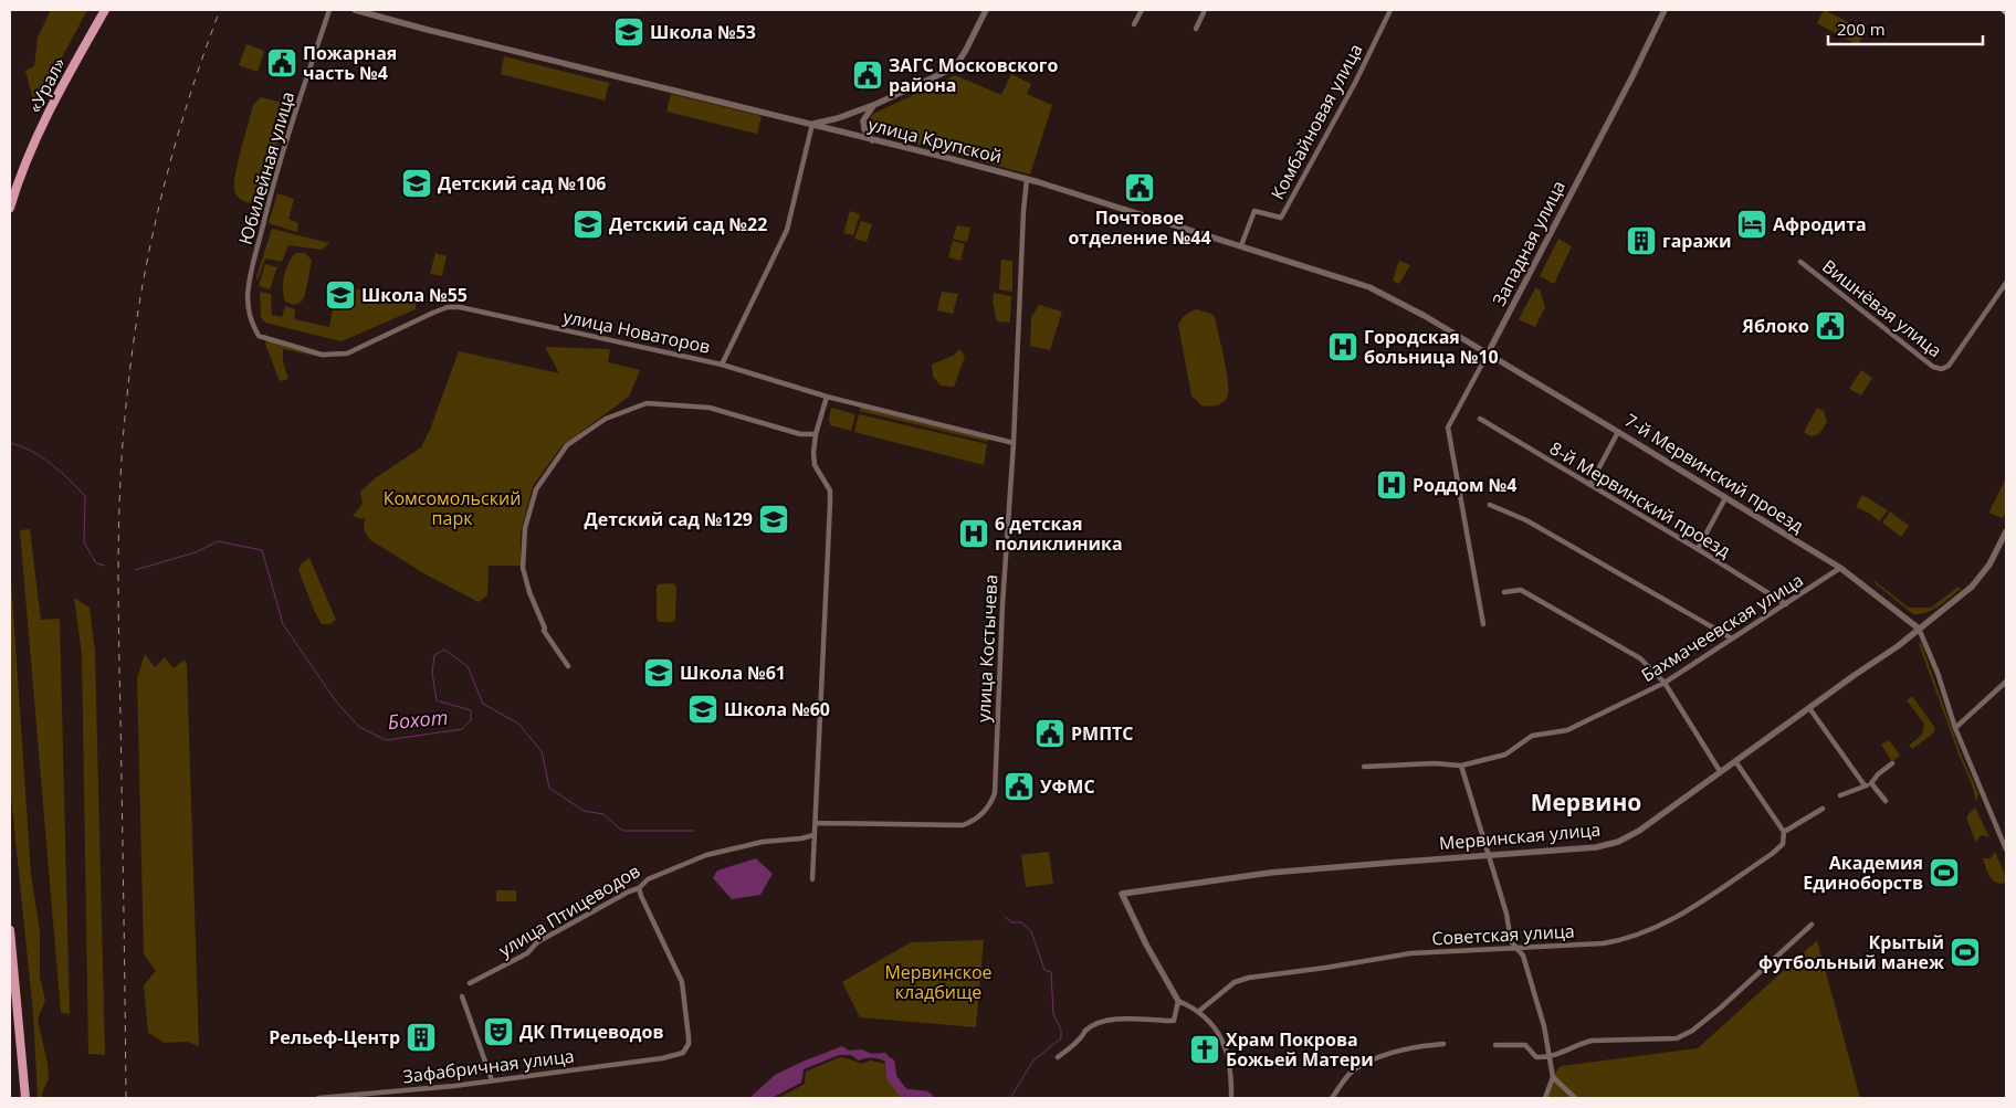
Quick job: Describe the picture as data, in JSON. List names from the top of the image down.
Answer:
{
  "streets": {
    "highway": ["«Урал»"],
    "street": [
      "Комбайновая улица",
      "улица Крупской",
      "Юбилейная улица",
      "Западная улица",
      "Вишнёвая улица",
      "улица Новаторов",
      "7-й Мервинский проезд",
      "8-й Мервинский проезд",
      "Бахмачеевская улица",
      "улица Костычева",
      "Мервинская улица",
      "улица Птицеводов",
      "Советская улица",
      "Зафабричная улица"
    ]
  },
  "crossings": [
    ["Комбайновая улица", "улица Крупской"],
    ["улица Крупской", "Западная улица"],
    ["улица Крупской", "7-й Мервинский проезд"],
    ["улица Крупской", "улица Костычева"],
    ["Юбилейная улица", "улица Новаторов"],
    ["Западная улица", "7-й Мервинский проезд"],
    ["улица Новаторов", "улица Костычева"],
    ["7-й Мервинский проезд", "Бахмачеевская улица"],
    ["7-й Мервинский проезд", "Мервинская улица"],
    ["8-й Мервинский проезд", "Бахмачеевская улица"],
    ["улица Птицеводов", "Зафабричная улица"]
  ],
  "districts": ["Мервино"],
  "water": ["Бохот"],
  "parks": ["Комсомольский парк", "Мервинское кладбище"],
  "places": {
    "school or university": [
      "Школа №53",
      "Детский сад №106",
      "Детский сад №22",
      "Школа №55",
      "Детский сад №129",
      "Школа №61",
      "Школа №60"
    ],
    "public building": [
      "Пожарная часть №4",
      "ЗАГС Московского района",
      "Почтовое отделение №44",
      "Яблоко",
      "РМПТС",
      "УФМС"
    ],
    "hotel": ["Афродита"],
    "building": ["гаражи", "Рельеф-Центр"],
    "hospital": ["Городская больница №10", "Роддом №4", "6 детская поликлиника"],
    "sports": ["Академия Единоборств", "Крытый футбольный манеж"],
    "theatre": ["ДК Птицеводов"],
    "church": ["Храм Покрова Божьей Матери"]
  },
  "scale_bar": "200 m"
}
